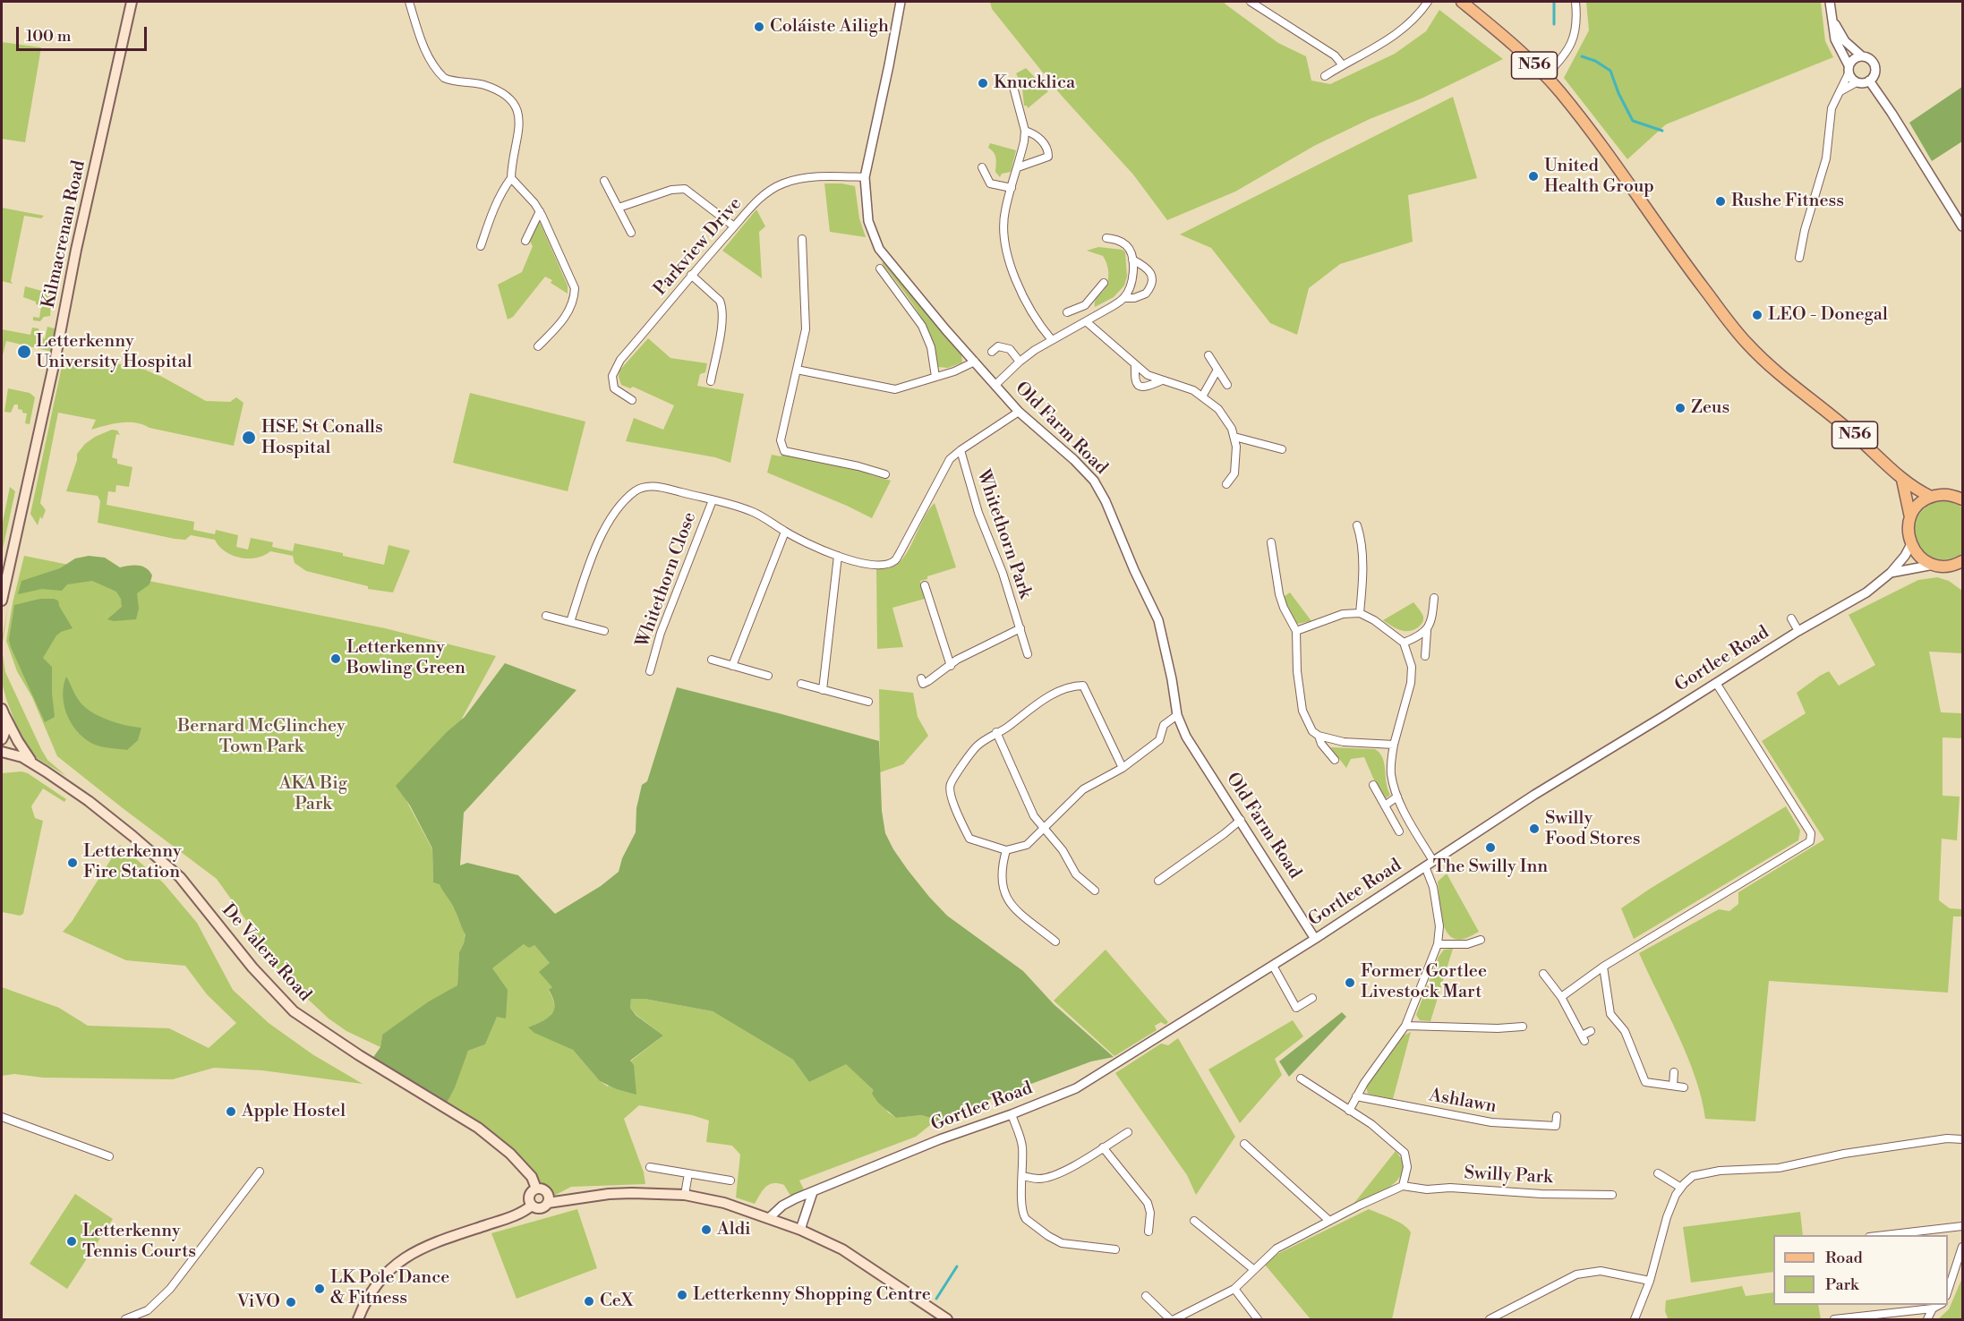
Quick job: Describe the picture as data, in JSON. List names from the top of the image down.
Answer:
{
  "streets": {
    "main road": ["N56", "Kilmacrenan Road", "De Valera Road"],
    "street": [
      "Parkview Drive",
      "Old Farm Road",
      "Whitethorn Park",
      "Whitethorn Close",
      "Gortlee Road",
      "Ashlawn",
      "Swilly Park"
    ]
  },
  "crossings": [
    ["Parkview Drive", "Old Farm Road"],
    ["Old Farm Road", "Whitethorn Park"],
    ["Old Farm Road", "Gortlee Road"],
    ["Whitethorn Park", "Whitethorn Close"]
  ],
  "parks": ["Bernard McGlinchey Town Park", "AKA Big Park"],
  "places": [
    "Coláiste Ailigh",
    "Knucklica",
    "United Health Group",
    "Rushe Fitness",
    "LEO - Donegal",
    "Letterkenny University Hospital",
    "Zeus",
    "HSE St Conalls Hospital",
    "Letterkenny Bowling Green",
    "Swilly Food Stores",
    "The Swilly Inn",
    "Letterkenny Fire Station",
    "Former Gortlee Livestock Mart",
    "Apple Hostel",
    "Aldi",
    "Letterkenny Tennis Courts",
    "LK Pole Dance & Fitness",
    "Letterkenny Shopping Centre",
    "CeX",
    "ViVO"
  ],
  "legend": ["Road", "Park"],
  "scale_bar": "100 m"
}
